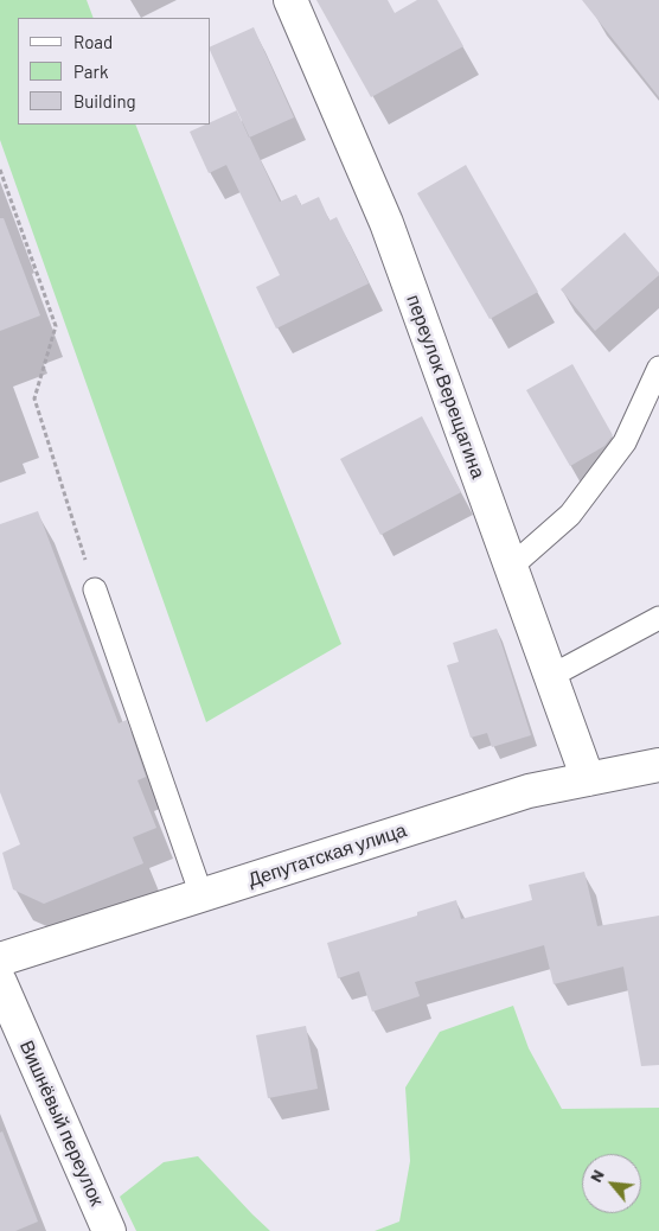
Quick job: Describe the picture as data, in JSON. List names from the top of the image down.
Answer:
{
  "streets": {
    "street": ["переулок Верещагина", "Депутатская улица", "Вишнёвый переулок"]
  },
  "crossings": [
    ["переулок Верещагина", "Депутатская улица"]
  ],
  "legend": ["Road", "Park", "Building"],
  "north": "top left"
}
